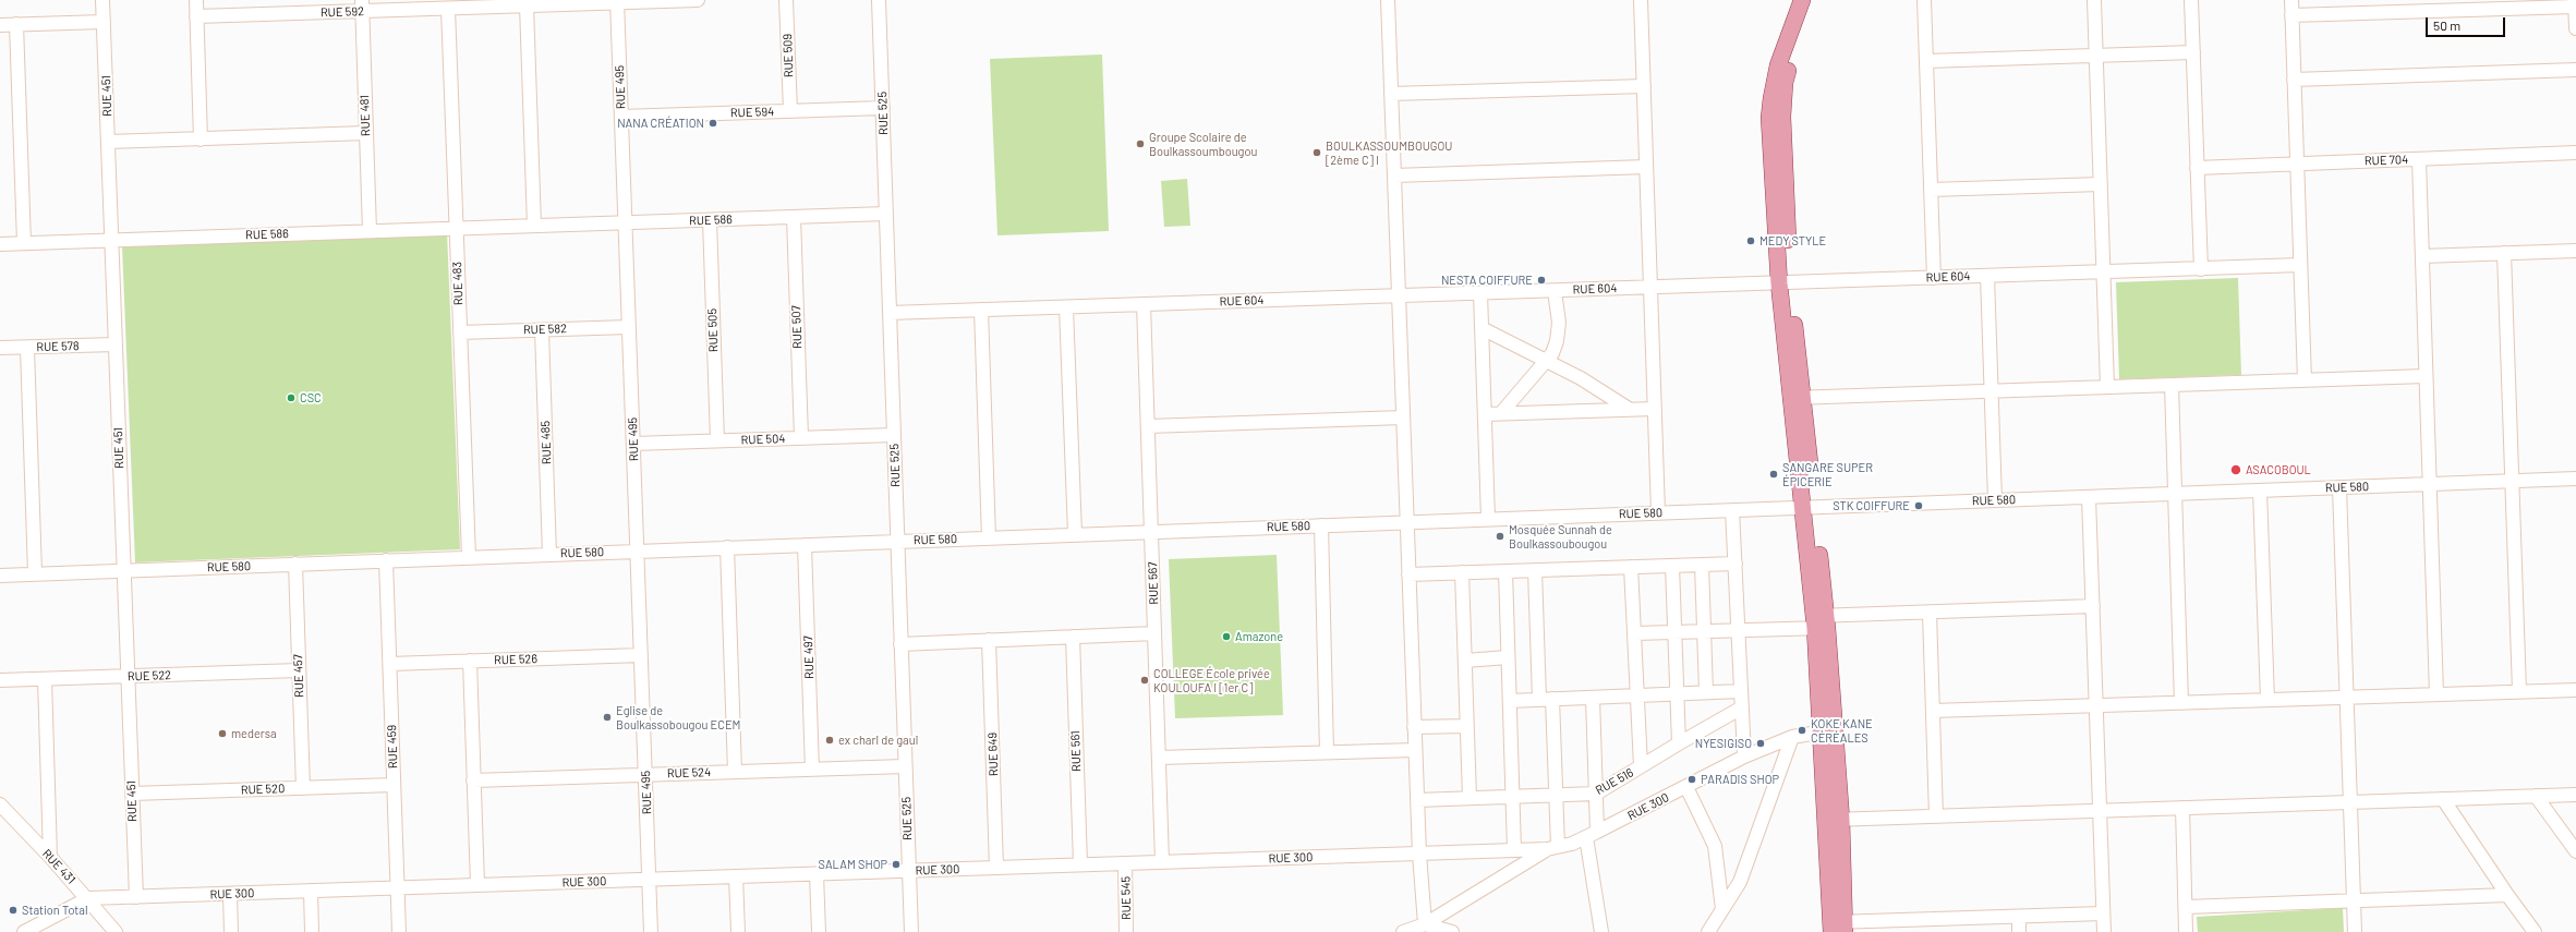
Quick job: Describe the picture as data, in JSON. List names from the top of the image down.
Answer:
{
  "streets": {
    "street": [
      "RUE 592",
      "RUE 509",
      "RUE 495",
      "RUE 451",
      "RUE 594",
      "RUE 525",
      "RUE 481",
      "RUE 704",
      "RUE 586",
      "RUE 604",
      "RUE 483",
      "RUE 507",
      "RUE 582",
      "RUE 505",
      "RUE 578",
      "RUE 504",
      "RUE 485",
      "RUE 580",
      "RUE 567",
      "RUE 497",
      "RUE 526",
      "RUE 522",
      "RUE 457",
      "RUE 459",
      "RUE 561",
      "RUE 649",
      "RUE 524",
      "RUE 516",
      "RUE 520",
      "RUE 300",
      "RUE 431",
      "RUE 545"
    ]
  },
  "crossings": [
    ["RUE 592", "RUE 495"],
    ["RUE 592", "RUE 481"],
    ["RUE 592", "RUE 483"],
    ["RUE 509", "RUE 594"],
    ["RUE 495", "RUE 594"],
    ["RUE 495", "RUE 586"],
    ["RUE 495", "RUE 582"],
    ["RUE 495", "RUE 504"],
    ["RUE 495", "RUE 580"],
    ["RUE 495", "RUE 526"],
    ["RUE 495", "RUE 524"],
    ["RUE 495", "RUE 300"],
    ["RUE 451", "RUE 586"],
    ["RUE 451", "RUE 578"],
    ["RUE 451", "RUE 580"],
    ["RUE 451", "RUE 522"],
    ["RUE 451", "RUE 520"],
    ["RUE 451", "RUE 300"],
    ["RUE 594", "RUE 525"],
    ["RUE 525", "RUE 586"],
    ["RUE 525", "RUE 604"],
    ["RUE 525", "RUE 504"],
    ["RUE 525", "RUE 580"],
    ["RUE 525", "RUE 524"],
    ["RUE 525", "RUE 300"],
    ["RUE 481", "RUE 586"],
    ["RUE 586", "RUE 483"],
    ["RUE 586", "RUE 507"],
    ["RUE 586", "RUE 505"],
    ["RUE 604", "RUE 567"],
    ["RUE 483", "RUE 582"],
    ["RUE 483", "RUE 580"],
    ["RUE 507", "RUE 504"],
    ["RUE 582", "RUE 485"],
    ["RUE 505", "RUE 504"],
    ["RUE 485", "RUE 580"],
    ["RUE 580", "RUE 567"],
    ["RUE 580", "RUE 497"],
    ["RUE 580", "RUE 457"],
    ["RUE 580", "RUE 459"],
    ["RUE 567", "RUE 300"],
    ["RUE 497", "RUE 524"],
    ["RUE 526", "RUE 459"],
    ["RUE 522", "RUE 457"],
    ["RUE 457", "RUE 520"],
    ["RUE 459", "RUE 520"],
    ["RUE 459", "RUE 300"],
    ["RUE 561", "RUE 300"],
    ["RUE 649", "RUE 300"],
    ["RUE 300", "RUE 431"],
    ["RUE 300", "RUE 545"]
  ],
  "places": [
    "NANA CRÉATION",
    "Groupe Scolaire de Boulkassoumbougou",
    "BOULKASSOUMBOUGOU [2ème C] I",
    "MEDY STYLE",
    "NESTA COIFFURE",
    "CSC",
    "ASACOBOUL",
    "SANGARE SUPER ÉPICERIE",
    "STK COIFFURE",
    "Mosquée Sunnah de Boulkassoubougou",
    "Amazone",
    "COLLEGE École privée KOULOUFA I [1er C]",
    "Eglise de Boulkassobougou ECEM",
    "KOKE KANE CÉRÉALES",
    "medersa",
    "ex charl de gaul",
    "NYESIGISO",
    "PARADIS SHOP",
    "SALAM SHOP",
    "Station Total"
  ],
  "scale_bar": "50 m"
}
